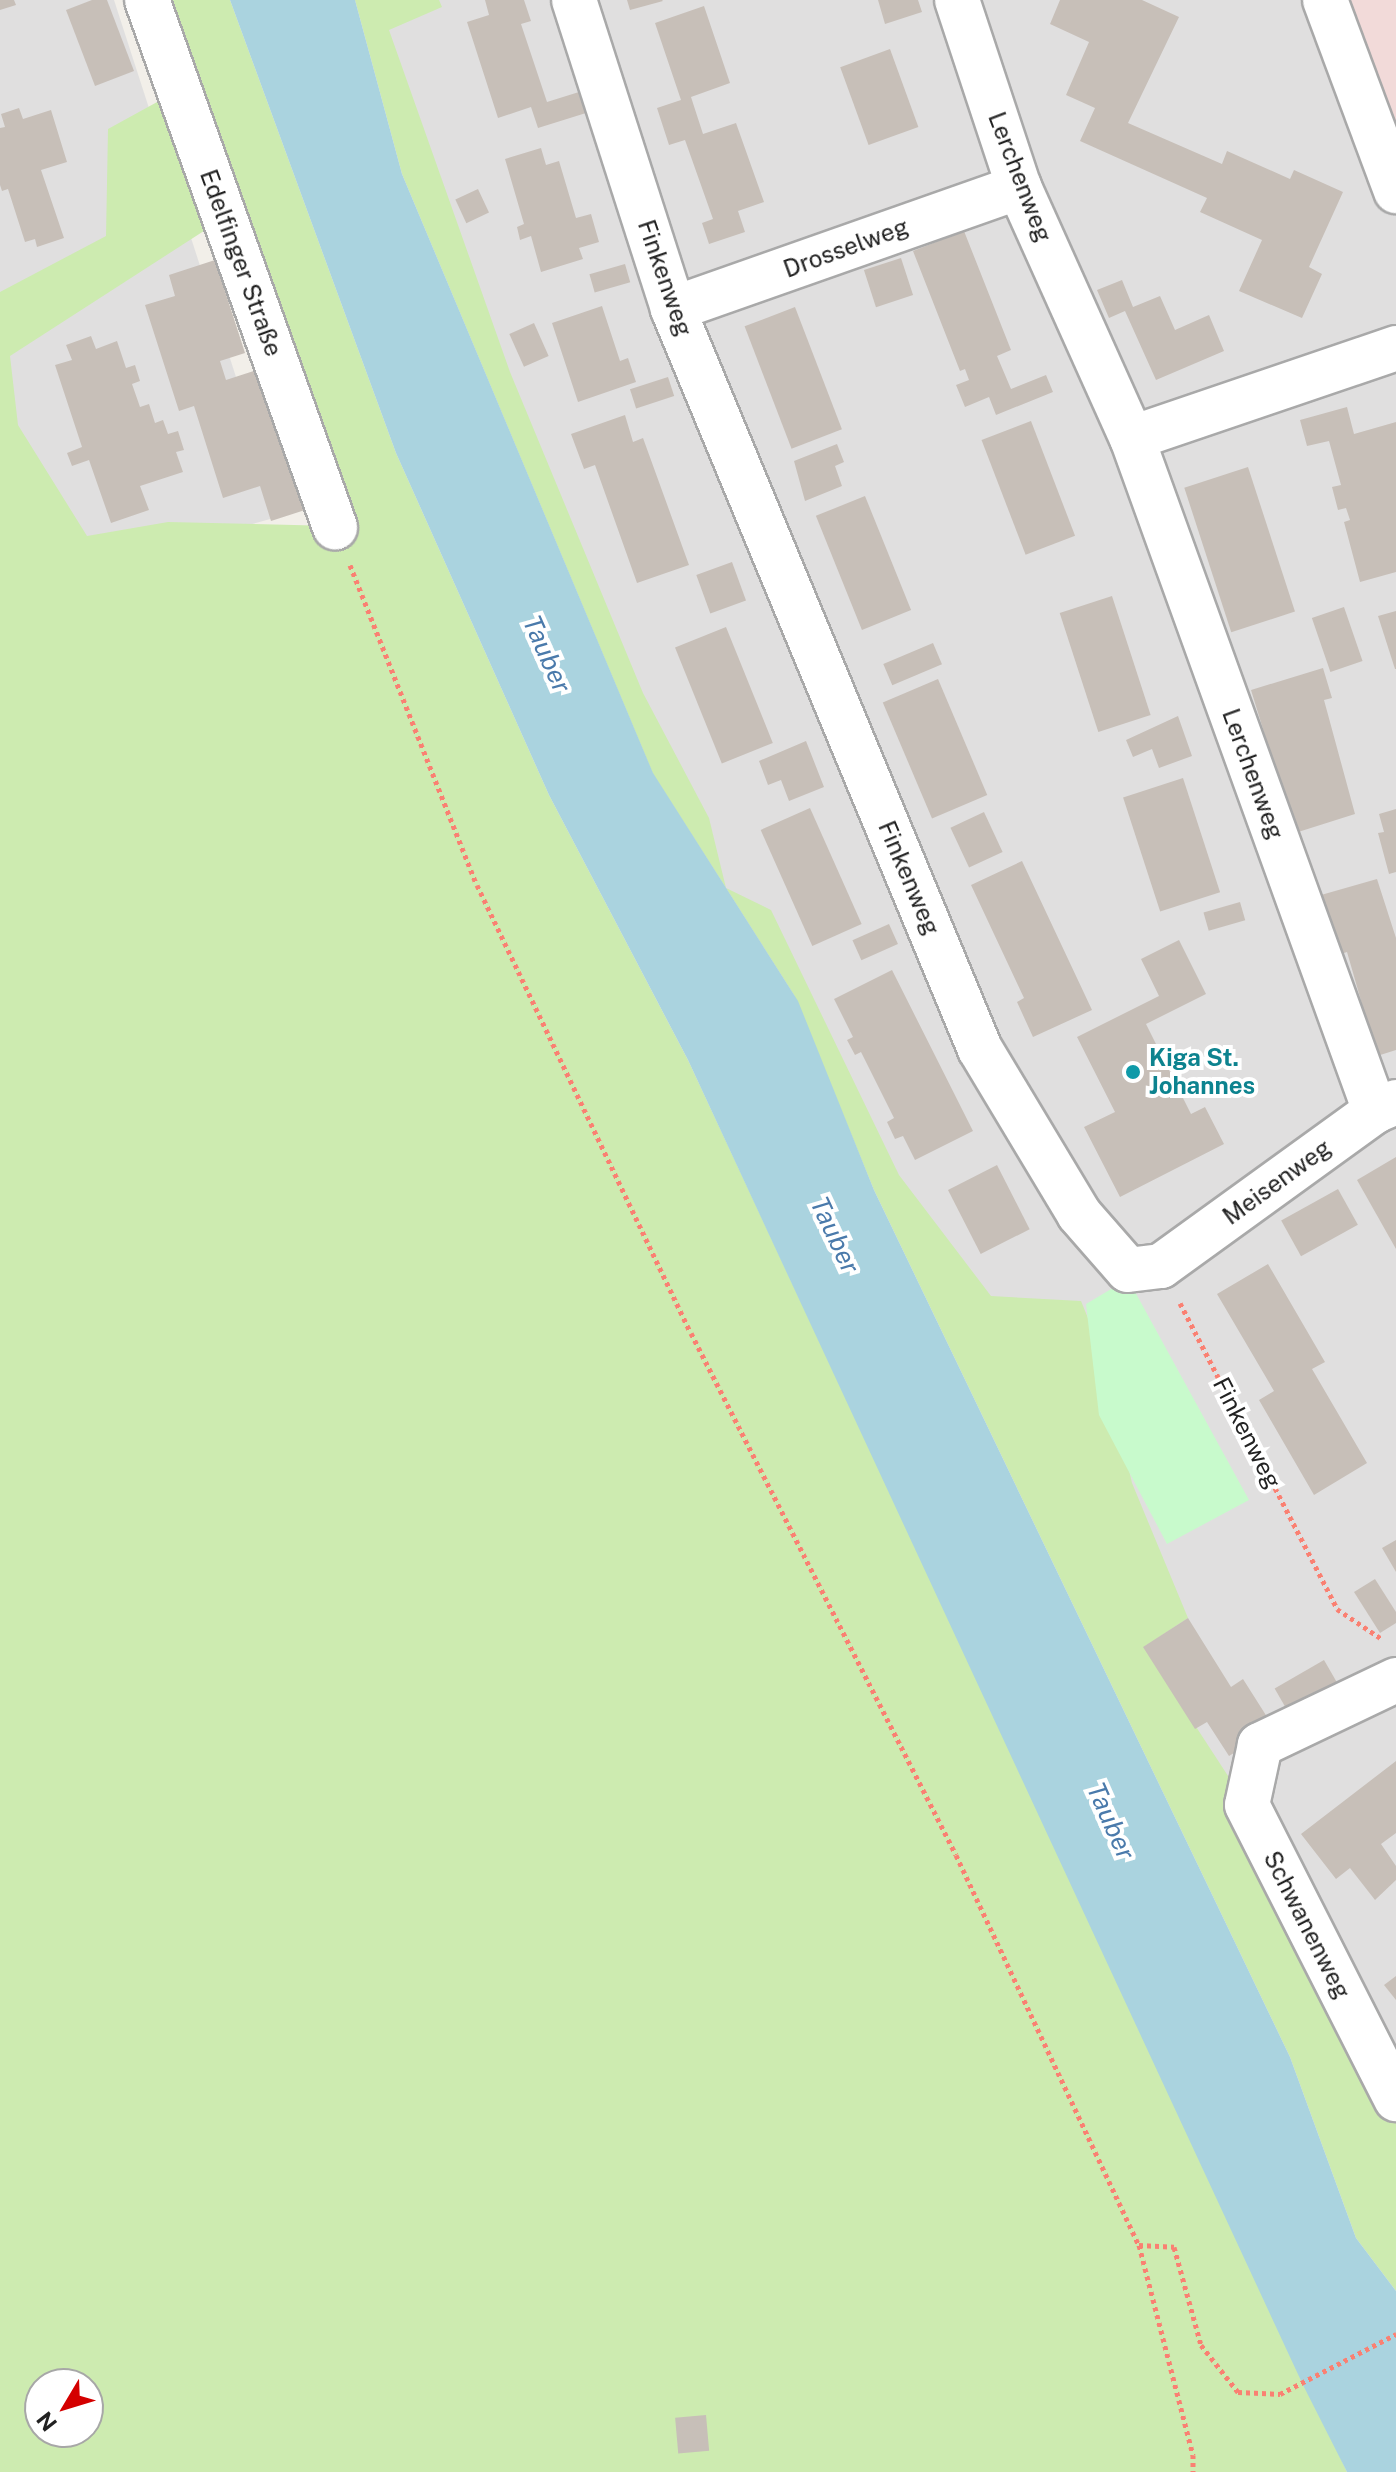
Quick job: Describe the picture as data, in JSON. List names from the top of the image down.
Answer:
{
  "streets": {
    "street": [
      "Lerchenweg",
      "Drosselweg",
      "Edelfinger Straße",
      "Finkenweg",
      "Meisenweg",
      "Schwanenweg"
    ]
  },
  "crossings": [
    ["Lerchenweg", "Drosselweg"],
    ["Lerchenweg", "Meisenweg"],
    ["Drosselweg", "Finkenweg"],
    ["Finkenweg", "Meisenweg"],
    ["Finkenweg", "Schwanenweg"]
  ],
  "water": ["Tauber"],
  "places": ["Kiga St. Johannes"],
  "north": "bottom left"
}
